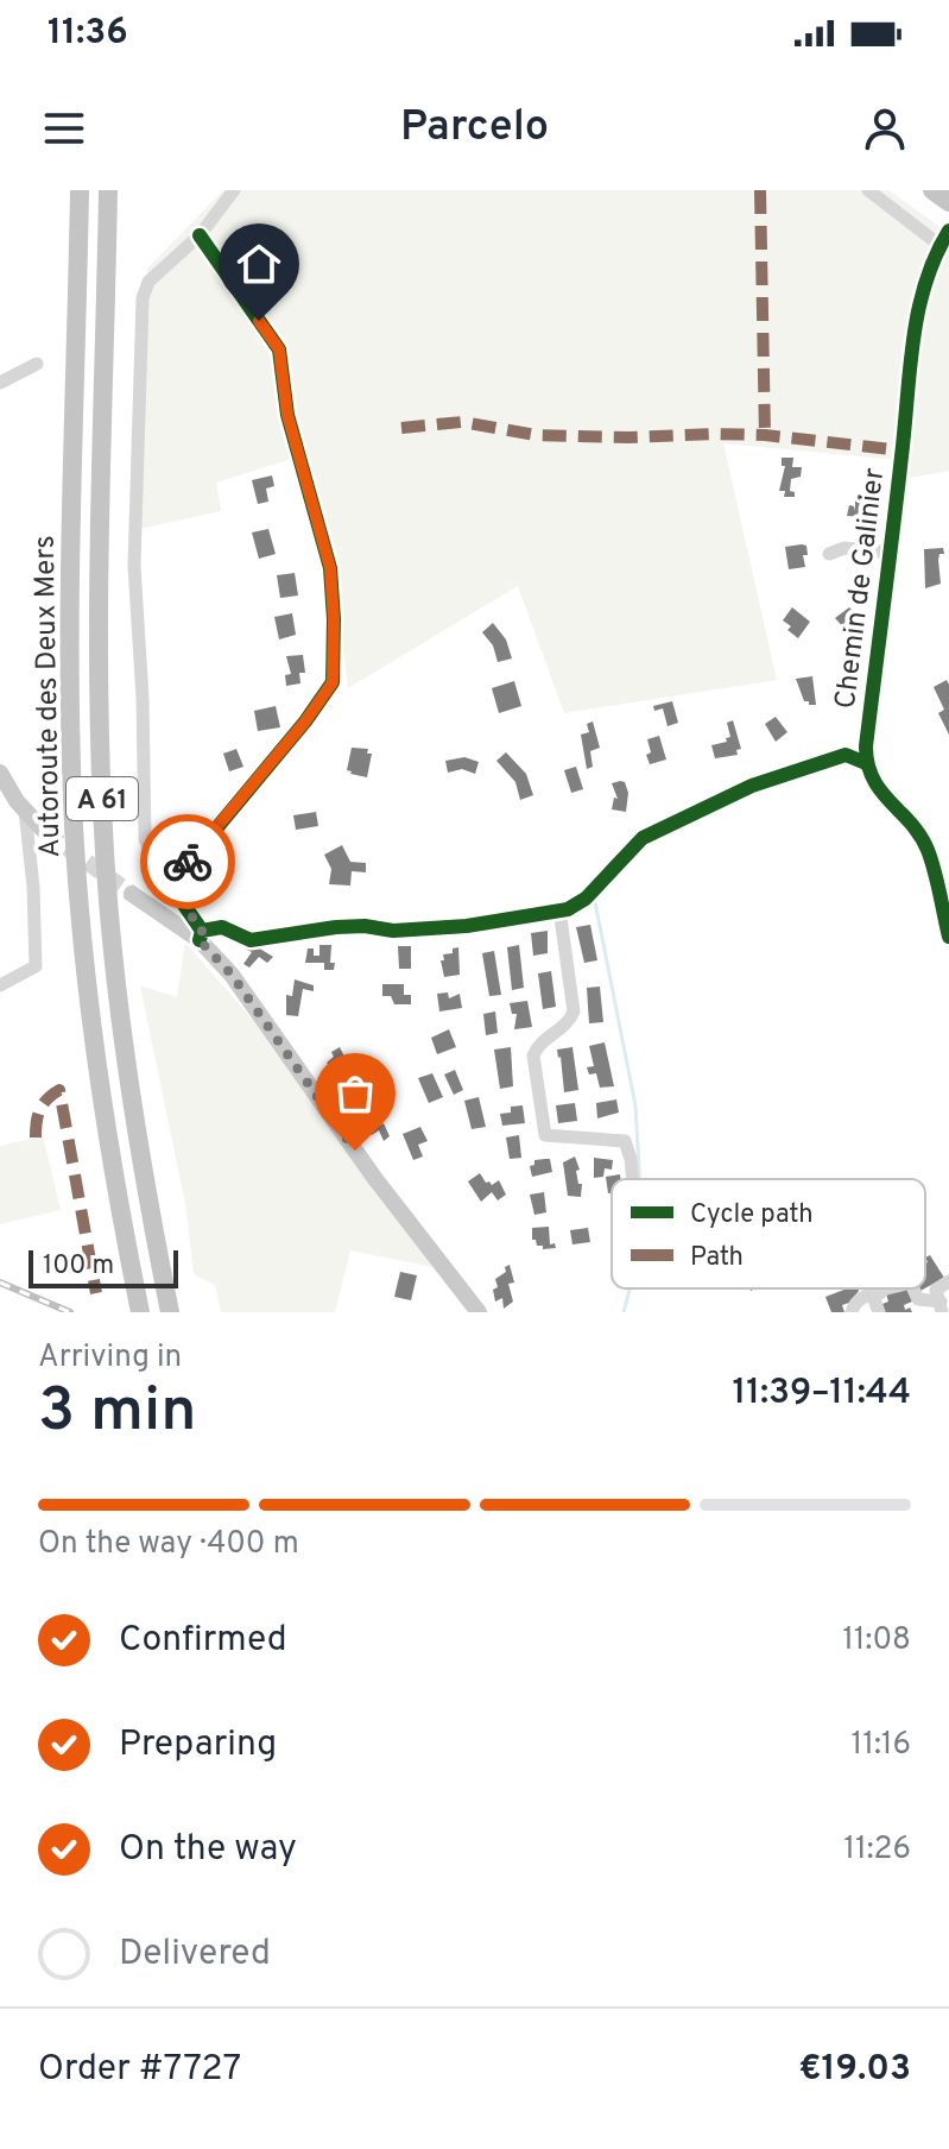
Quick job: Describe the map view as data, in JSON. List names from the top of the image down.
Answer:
{
  "streets": {
    "highway": ["Autoroute des Deux Mers", "A 61"],
    "street": ["Chemin de Galinier"]
  },
  "legend": ["Cycle path", "Path"],
  "scale_bar": "100 m",
  "page": {
    "status": "11:36",
    "header": "Parcelo",
    "scale": "100 m",
    "heading": ["3 min", "Arriving in", "11:39–11:44"],
    "panel": ["Order #7727", "€19.03"],
    "bar": "On the way · 400 m",
    "list": [
      ["Confirmed", "11:08"],
      ["Preparing", "11:16"],
      ["On the way", "11:26"],
      "Delivered"
    ]
  }
}
